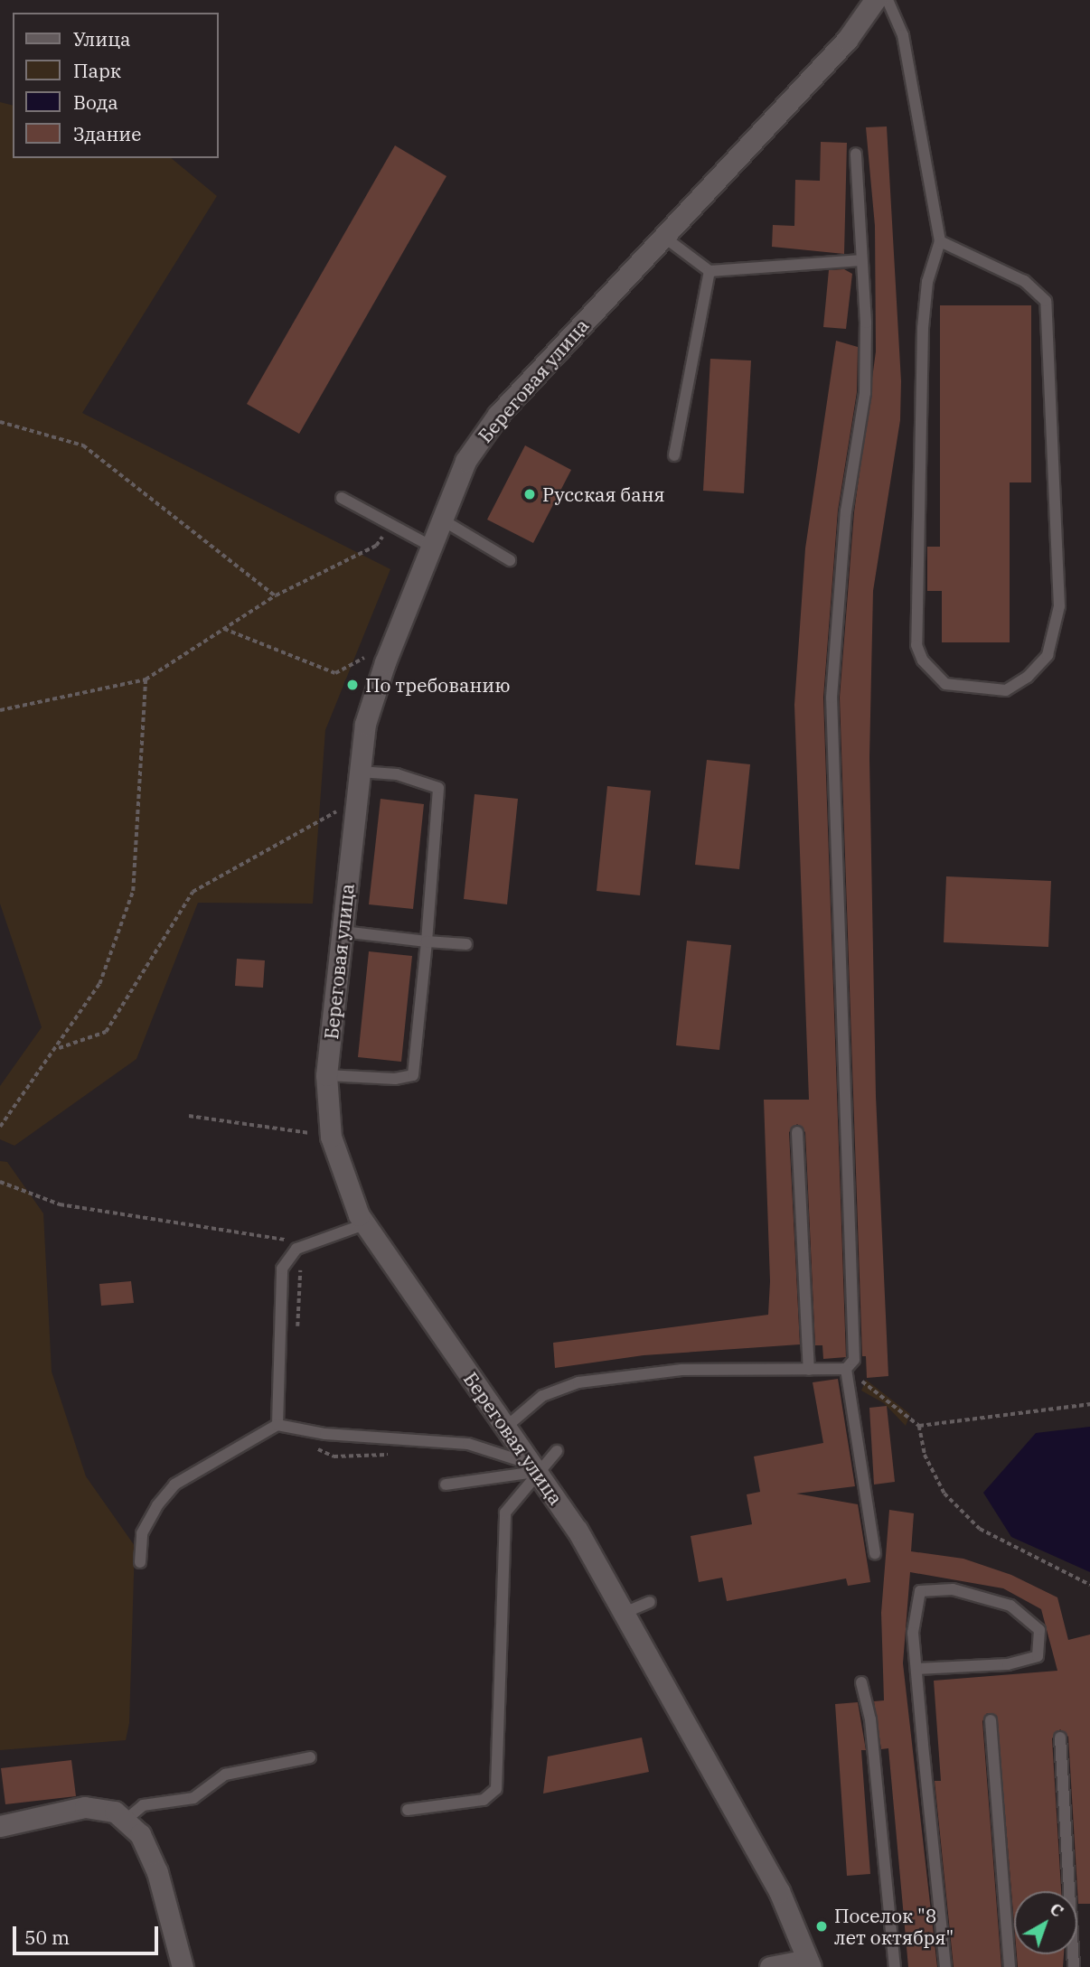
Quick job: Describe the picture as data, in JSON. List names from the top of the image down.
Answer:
{
  "streets": {
    "street": ["Береговая улица"]
  },
  "places": ["Русская баня", "По требованию", "Поселок \"8 лет октября\""],
  "legend": [
    "Улица",
    "Парк",
    "Вода",
    "Здание"
  ],
  "scale_bar": "50 m",
  "north": "top right"
}
